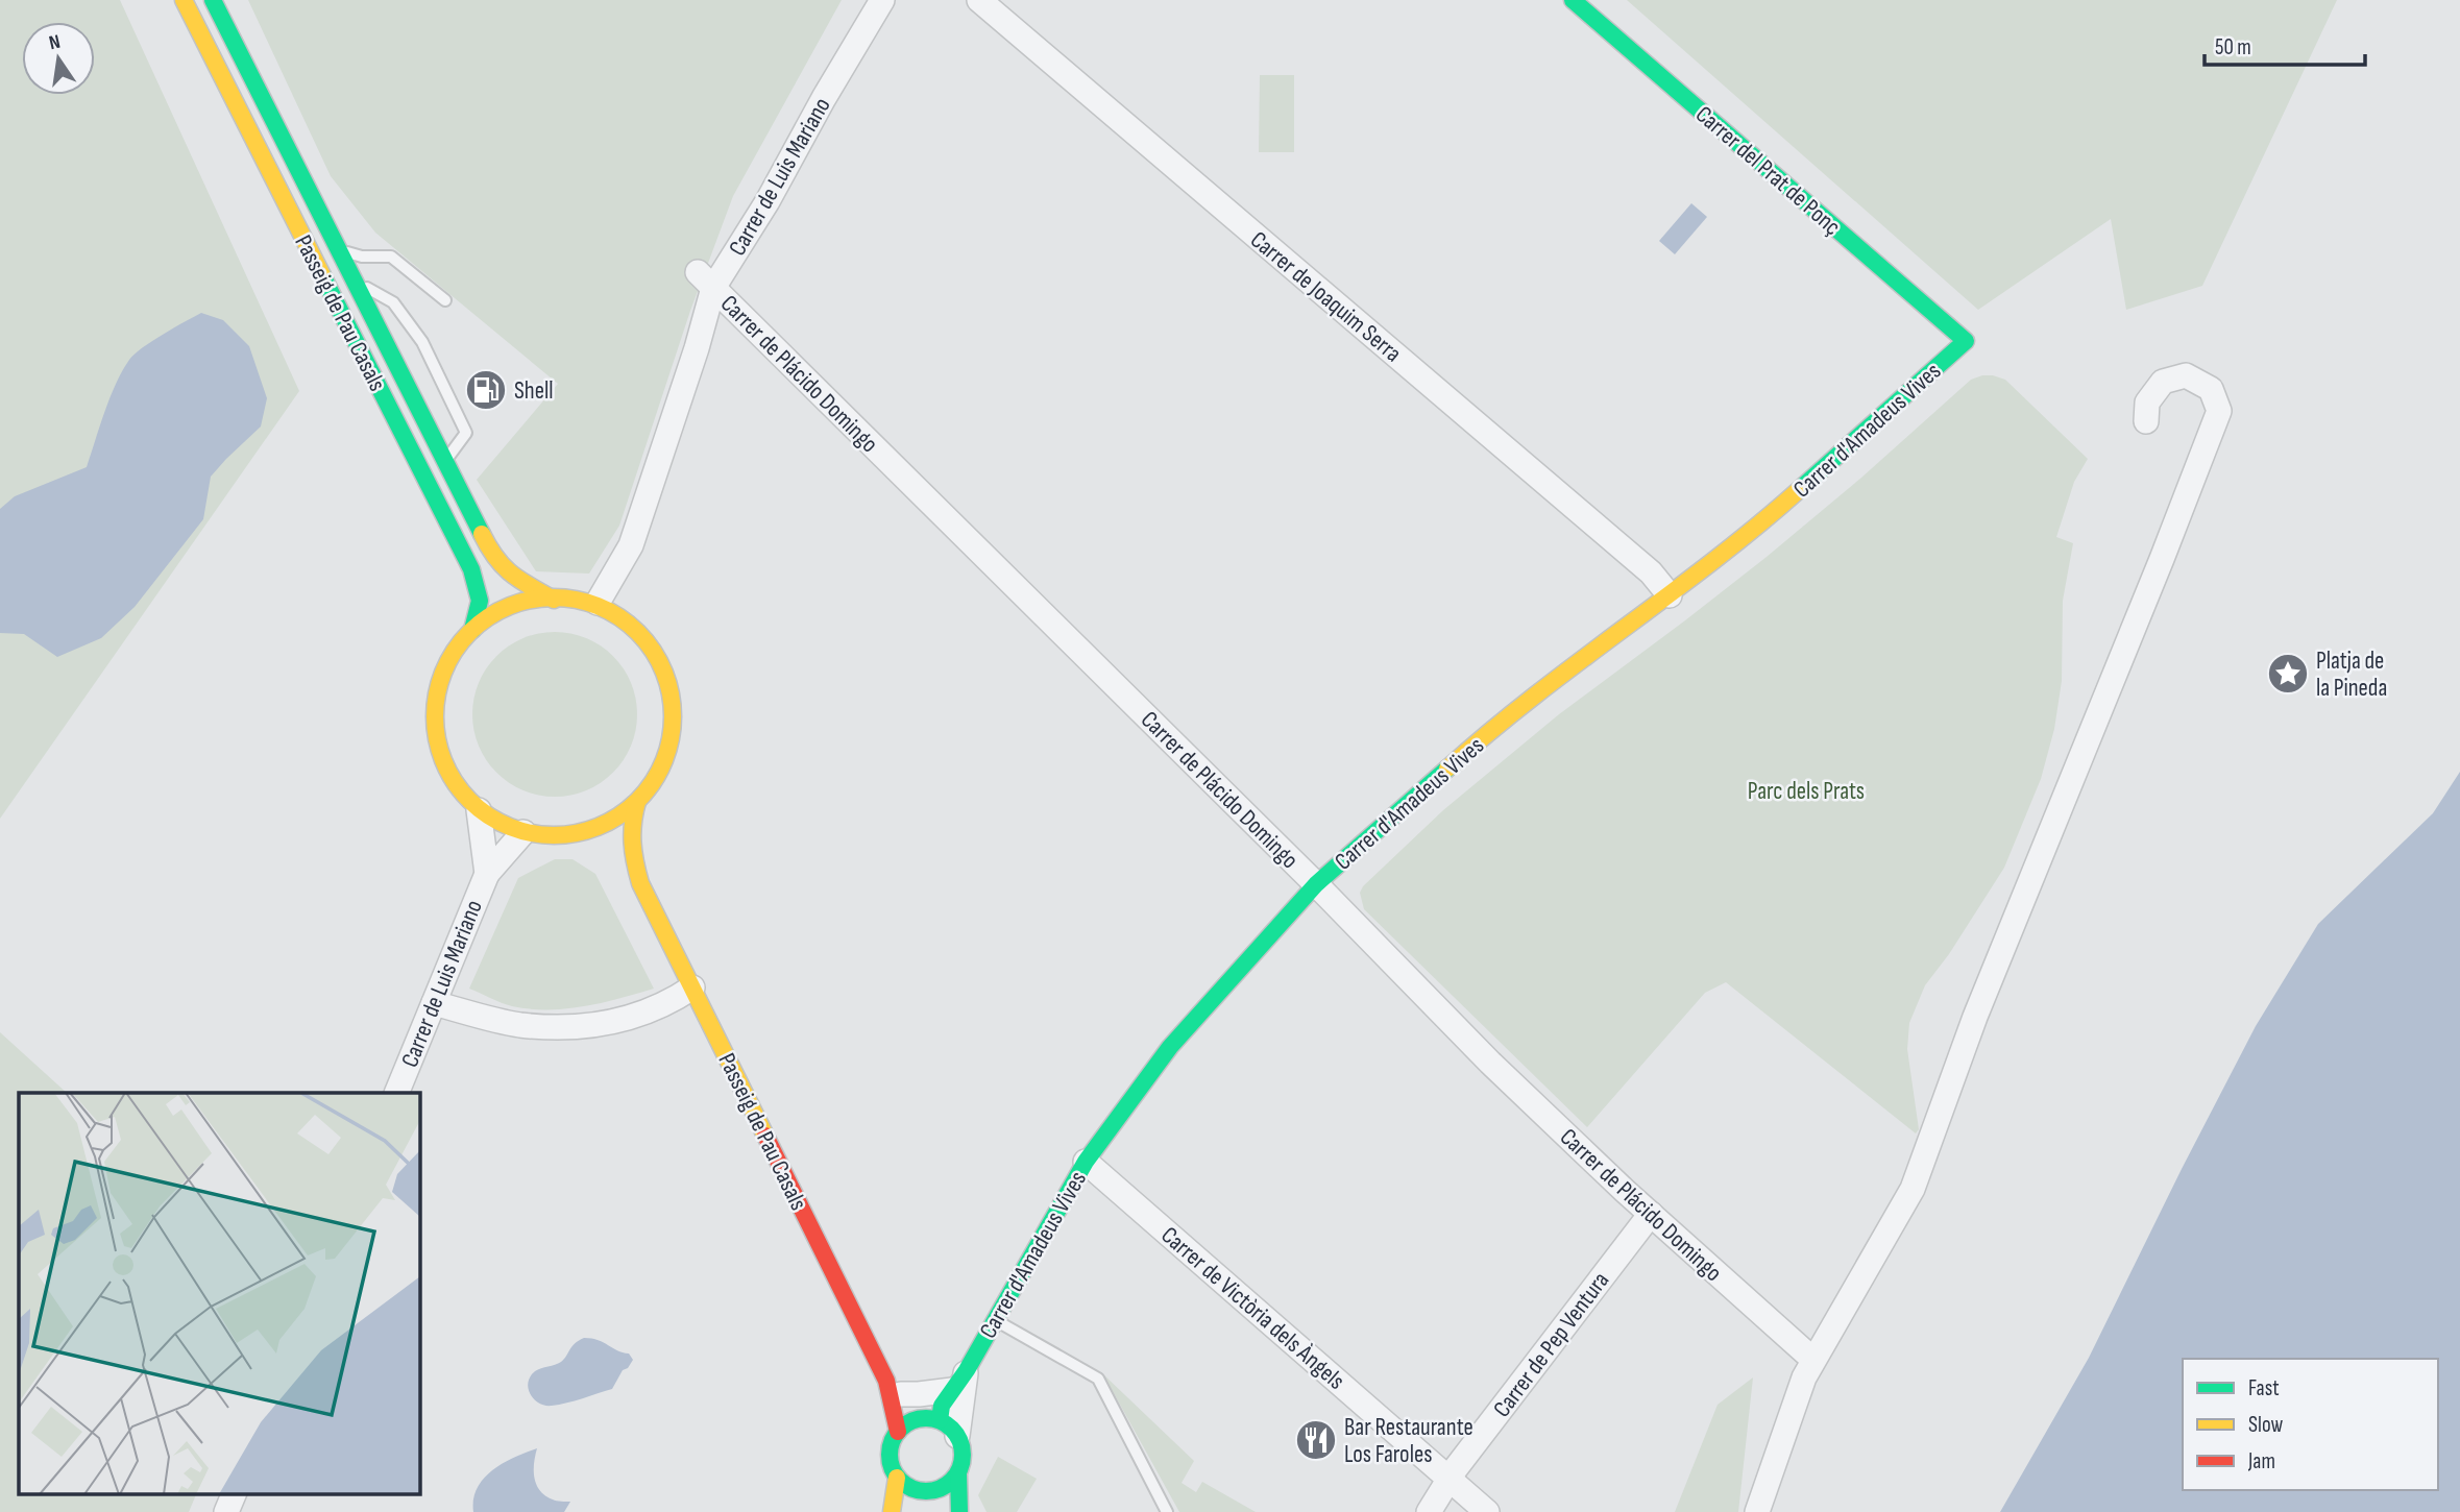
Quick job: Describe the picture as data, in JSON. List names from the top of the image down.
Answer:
{
  "streets": {
    "street": [
      "Carrer del Prat de Ponç",
      "Carrer de Luis Mariano",
      "Carrer de Joaquim Serra",
      "Passeig de Pau Casals",
      "Carrer de Plácido Domingo",
      "Carrer d'Amadeus Vives",
      "Carrer de Victòria dels Àngels",
      "Carrer de Pep Ventura"
    ]
  },
  "crossings": [
    ["Carrer del Prat de Ponç", "Carrer d'Amadeus Vives"],
    ["Carrer de Luis Mariano", "Passeig de Pau Casals"],
    ["Carrer de Luis Mariano", "Carrer de Plácido Domingo"],
    ["Carrer de Joaquim Serra", "Carrer d'Amadeus Vives"],
    ["Passeig de Pau Casals", "Carrer d'Amadeus Vives"],
    ["Carrer de Plácido Domingo", "Carrer d'Amadeus Vives"],
    ["Carrer de Plácido Domingo", "Carrer de Pep Ventura"],
    ["Carrer d'Amadeus Vives", "Carrer de Victòria dels Àngels"],
    ["Carrer de Victòria dels Àngels", "Carrer de Pep Ventura"]
  ],
  "parks": ["Parc dels Prats"],
  "places": {
    "fuel station": ["Shell"],
    "place": ["Platja de la Pineda"],
    "restaurant": ["Bar Restaurante Los Faroles"]
  },
  "legend": ["Fast", "Slow", "Jam"],
  "scale_bar": "50 m",
  "north": "top"
}
